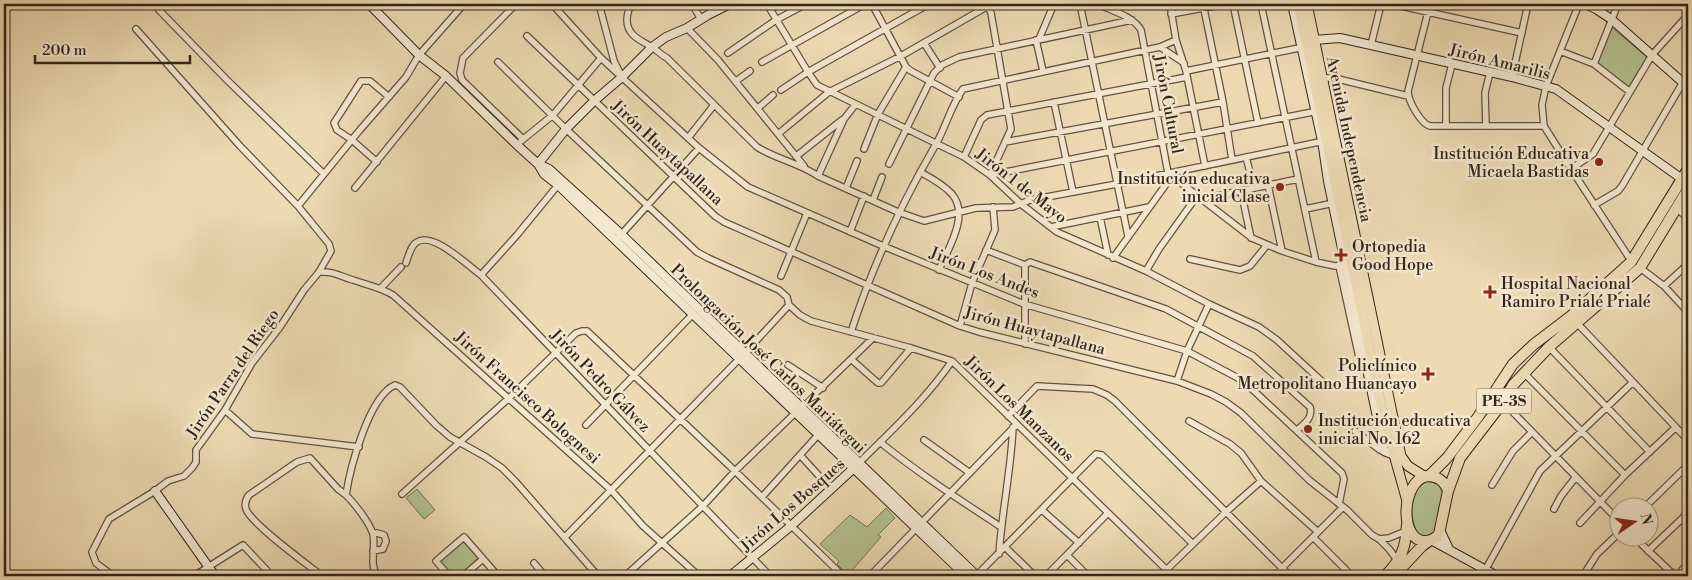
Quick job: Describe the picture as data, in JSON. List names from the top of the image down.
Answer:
{
  "streets": {
    "highway": ["PE-3S"],
    "main road": ["Avenida Independencia"],
    "street": [
      "Jirón Amarilis",
      "Jirón Cultural",
      "Jirón Huaytapallana",
      "Jirón 1 de Mayo",
      "Jirón Los Andes",
      "Prolongación José Carlos Mariátegui",
      "Jirón Parra del Riego",
      "Jirón Pedro Gálvez",
      "Jirón Francisco Bolognesi",
      "Jirón Los Manzanos",
      "Jirón Los Bosques"
    ]
  },
  "crossings": [
    ["Jirón Amarilis", "Avenida Independencia"],
    ["Jirón Amarilis", "PE-3S"],
    ["Jirón Cultural", "Avenida Independencia"],
    ["Avenida Independencia", "PE-3S"],
    ["Jirón Huaytapallana", "Jirón Los Andes"],
    ["Jirón Huaytapallana", "PE-3S"],
    ["Prolongación José Carlos Mariátegui", "Jirón Los Bosques"],
    ["Jirón Parra del Riego", "Jirón Francisco Bolognesi"],
    ["Jirón Pedro Gálvez", "Jirón Francisco Bolognesi"],
    ["Jirón Pedro Gálvez", "Jirón Los Bosques"],
    ["Jirón Los Manzanos", "Jirón Los Bosques"]
  ],
  "places": {
    "other": ["Institución Educativa Micaela Bastidas", "Institución educativa inicial Clase", "Institución educativa inicial No. 162"],
    "health": ["Ortopedia Good Hope", "Hospital Nacional Ramiro Prialé Prialé", "Policlínico Metropolitano Huancayo"]
  },
  "scale_bar": "200 m",
  "north": "right"
}
